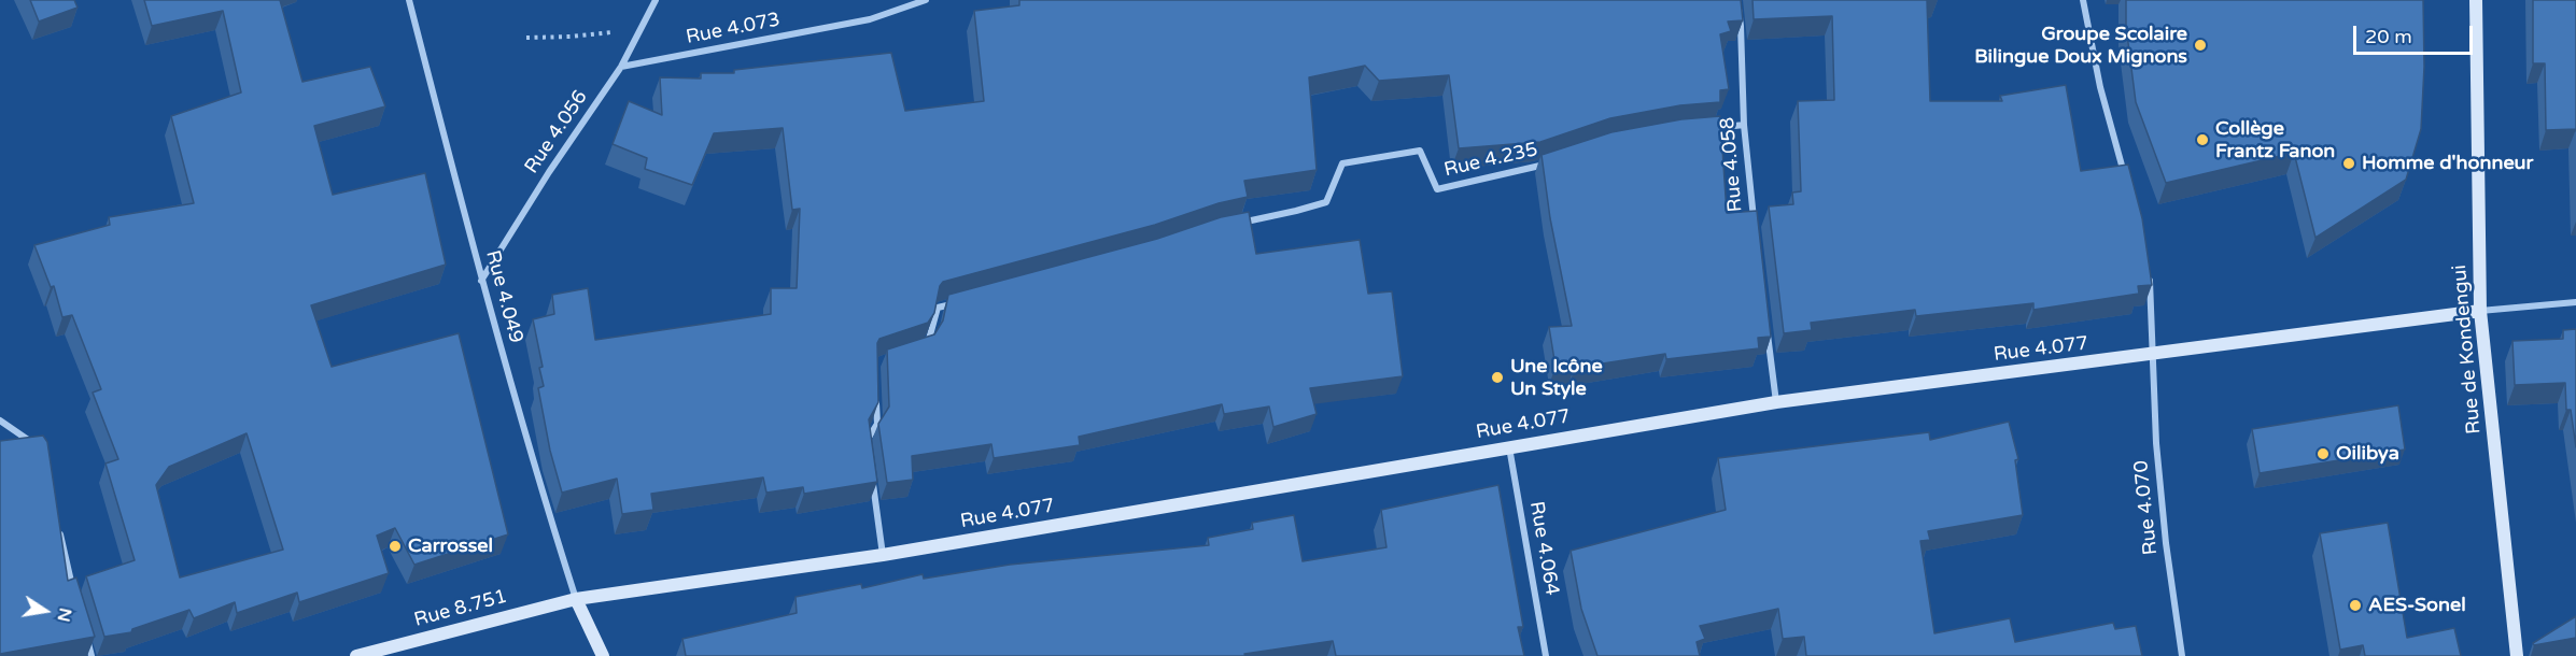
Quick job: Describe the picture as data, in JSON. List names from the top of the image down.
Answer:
{
  "streets": {
    "main road": ["Rue 4.077", "Rue de Kondengui", "Rue 8.751"],
    "street": [
      "Rue 4.073",
      "Rue 4.056",
      "Rue 4.235",
      "Rue 4.058",
      "Rue 4.049",
      "Rue 4.070",
      "Rue 4.064"
    ]
  },
  "crossings": [
    ["Rue 4.073", "Rue 4.056"],
    ["Rue 4.056", "Rue 4.049"],
    ["Rue 4.049", "Rue 4.077"],
    ["Rue 4.049", "Rue 8.751"],
    ["Rue 4.077", "Rue de Kondengui"],
    ["Rue 4.077", "Rue 4.070"],
    ["Rue 4.077", "Rue 4.064"],
    ["Rue 4.077", "Rue 8.751"]
  ],
  "places": [
    "Groupe Scolaire Bilingue Doux Mignons",
    "Collège Frantz Fanon",
    "Homme d'honneur",
    "Une Icône Un Style",
    "Oilibya",
    "Carrossel",
    "AES-Sonel"
  ],
  "scale_bar": "20 m",
  "north": "right"
}
